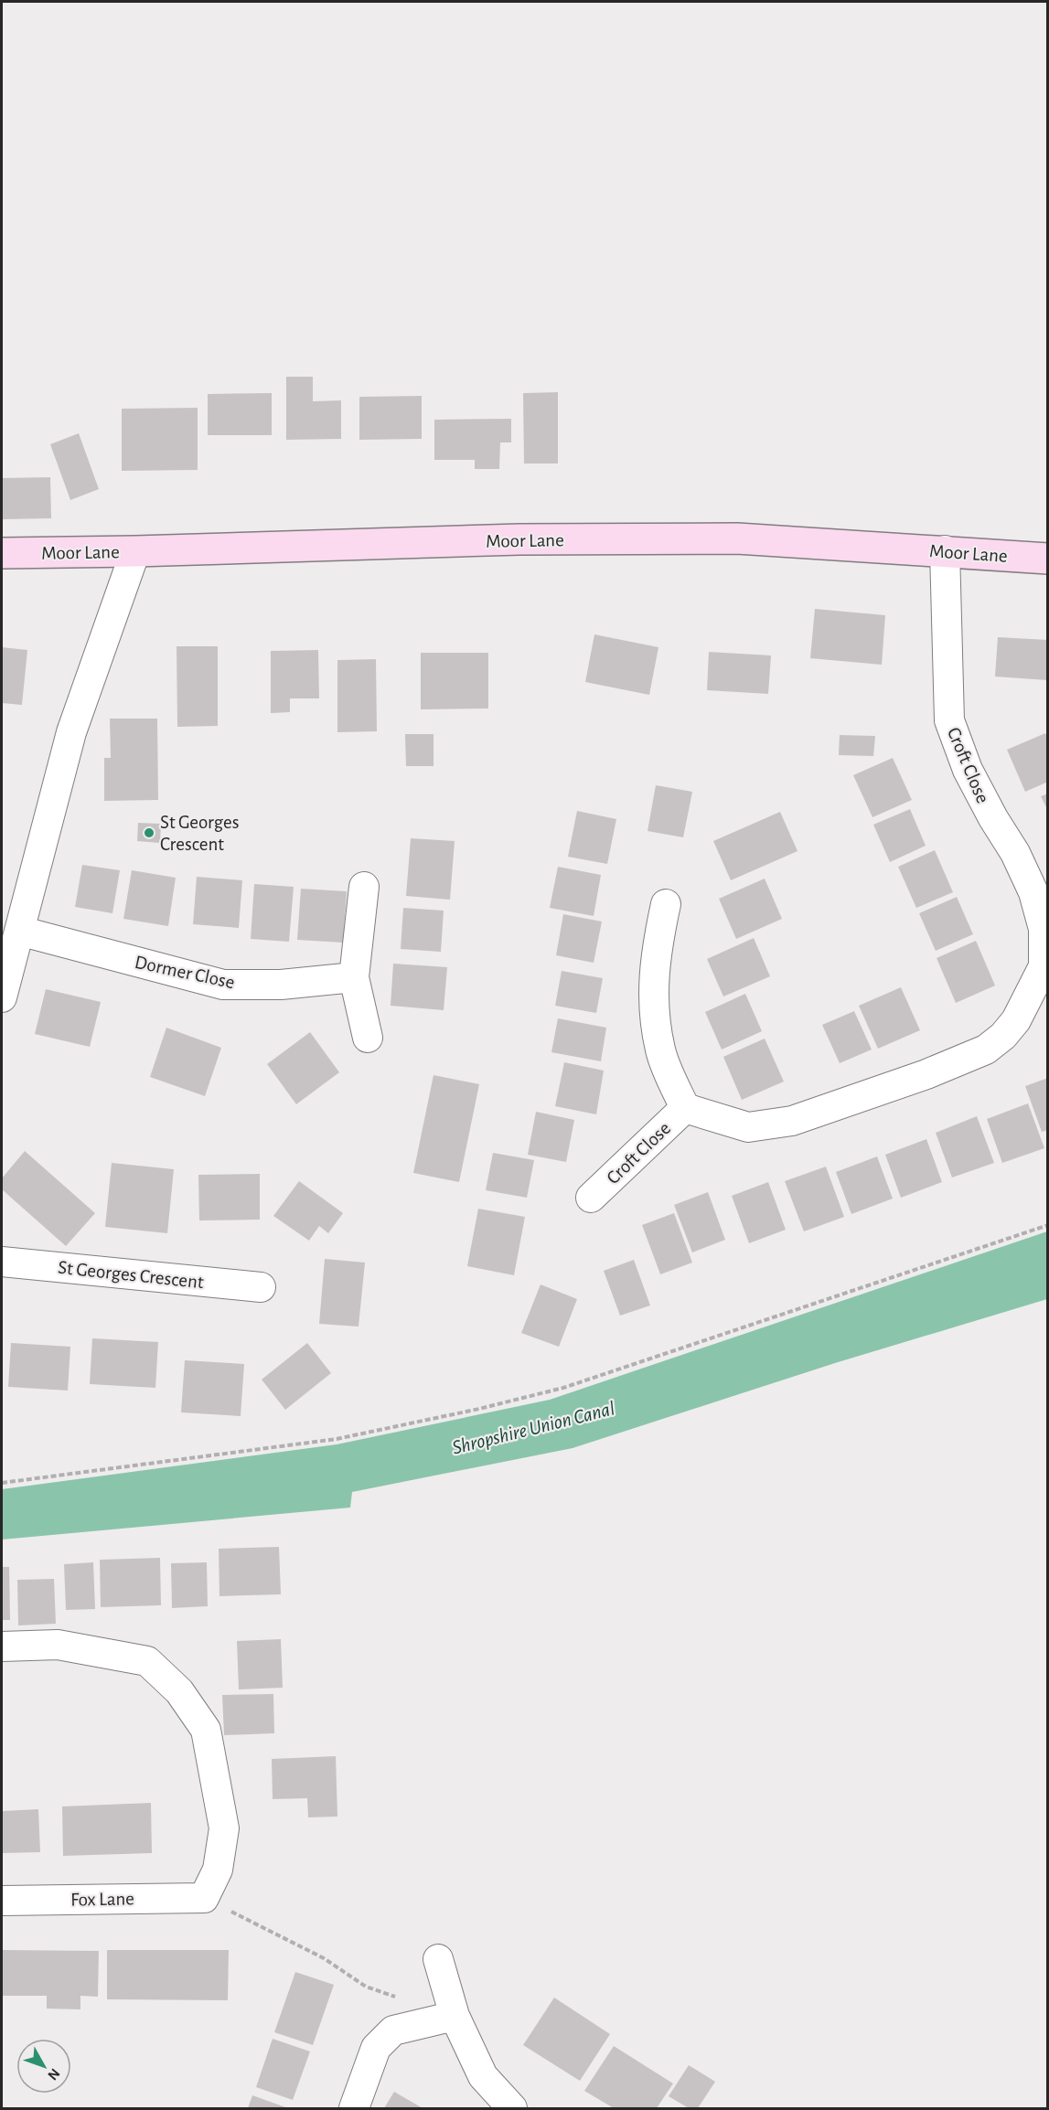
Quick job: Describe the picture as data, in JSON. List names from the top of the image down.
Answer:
{
  "streets": {
    "street": [
      "Moor Lane",
      "Croft Close",
      "Dormer Close",
      "St Georges Crescent",
      "Fox Lane"
    ]
  },
  "crossings": [
    ["Moor Lane", "Croft Close"]
  ],
  "water": ["Shropshire Union Canal"],
  "places": ["St Georges Crescent"],
  "north": "bottom right"
}
